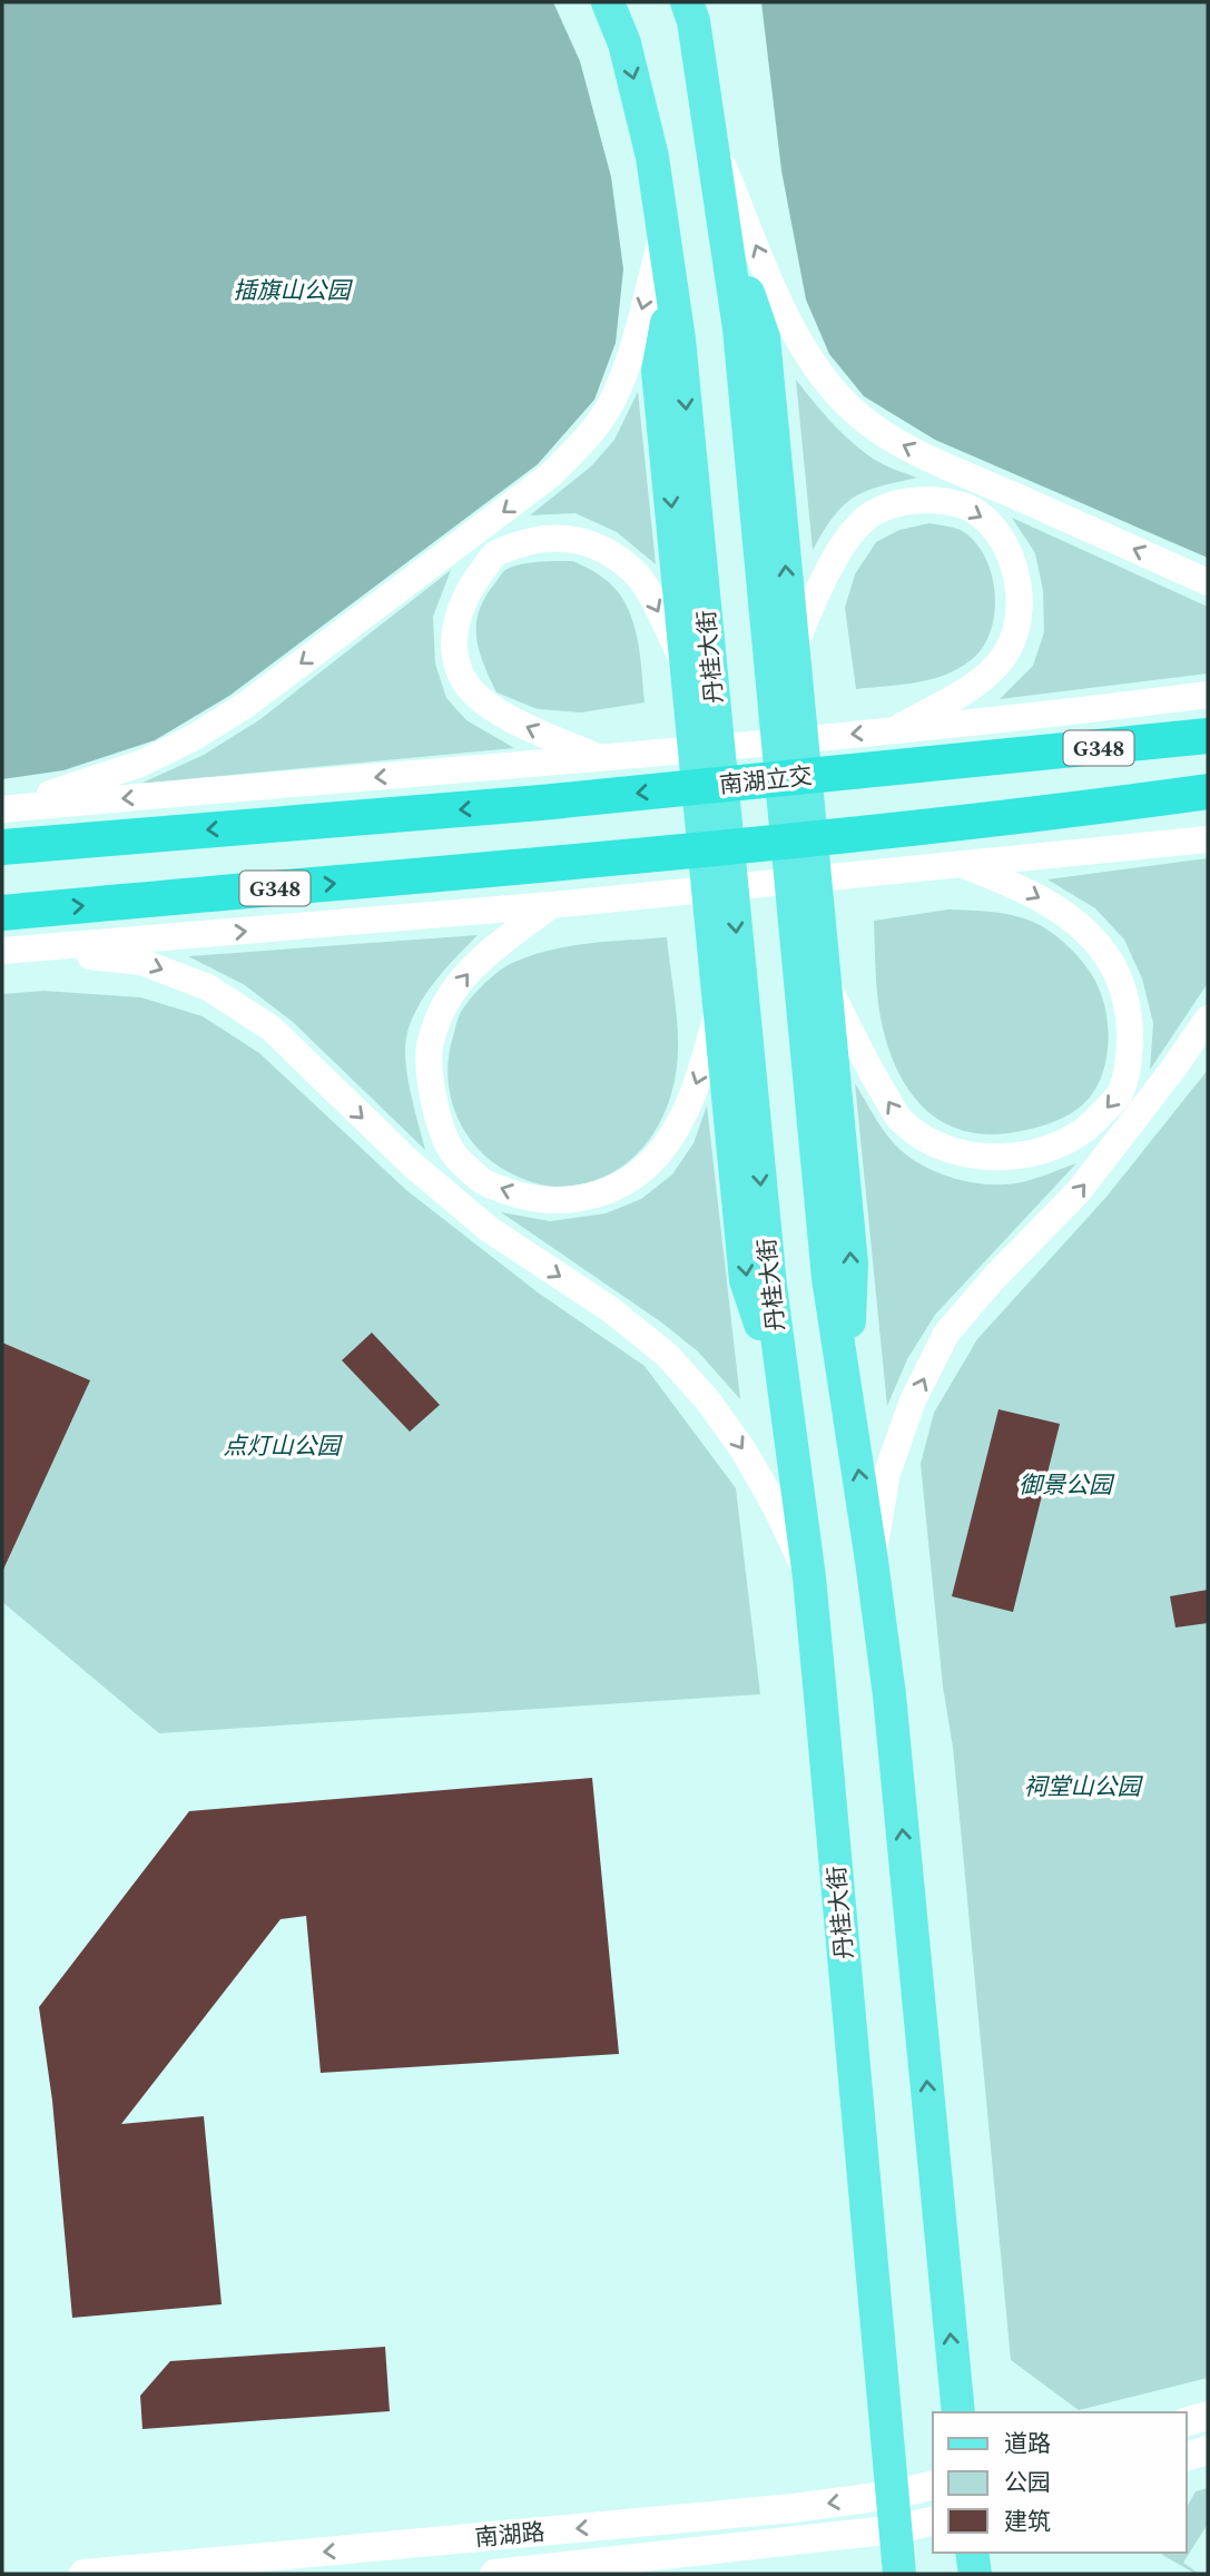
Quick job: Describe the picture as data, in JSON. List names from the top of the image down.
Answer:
{
  "streets": {
    "highway": ["G348", "南湖立交"],
    "main road": ["丹桂大街", "南湖路"]
  },
  "crossings": [
    ["丹桂大街", "南湖路"]
  ],
  "parks": [
    "插旗山公园",
    "点灯山公园",
    "御景公园",
    "祠堂山公园"
  ],
  "legend": ["道路", "公园", "建筑"]
}
